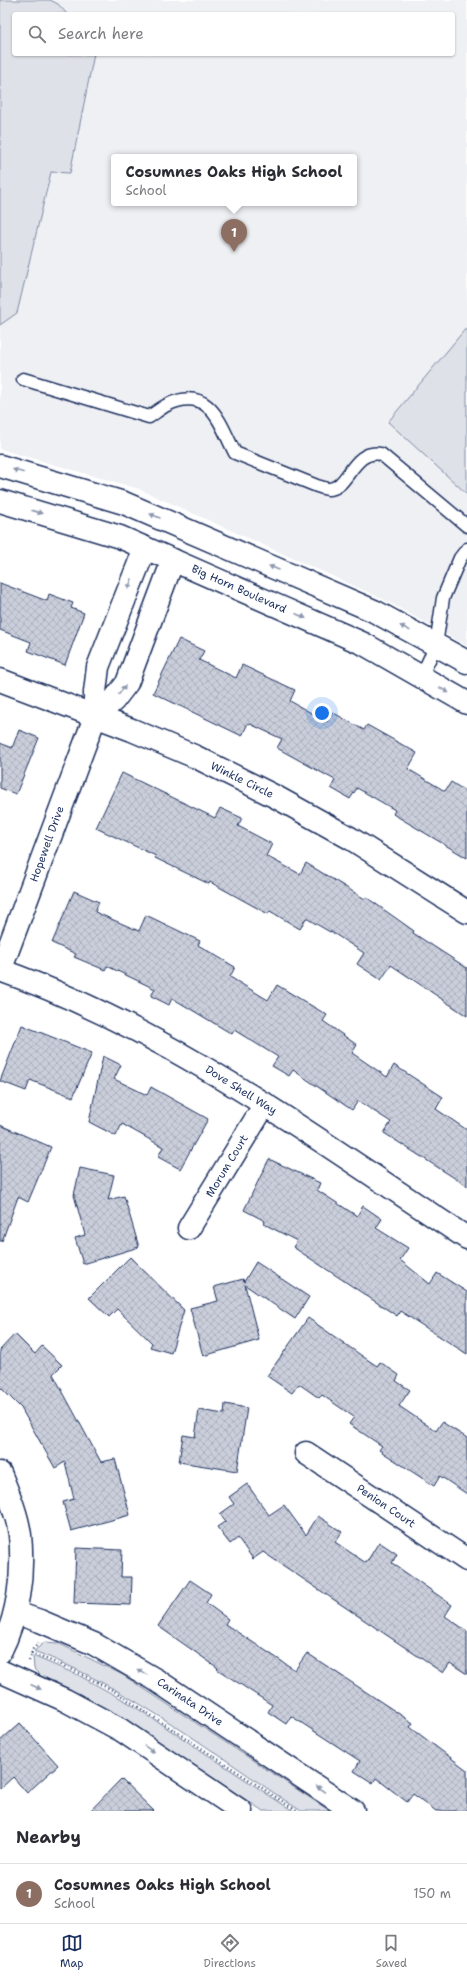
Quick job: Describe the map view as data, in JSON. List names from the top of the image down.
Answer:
{
  "streets": {
    "street": [
      "Big Horn Boulevard",
      "Winkle Circle",
      "Hopewell Drive",
      "Dove Shell Way",
      "Morum Court",
      "Penion Court",
      "Carinata Drive"
    ]
  },
  "crossings": [
    ["Big Horn Boulevard", "Hopewell Drive"],
    ["Winkle Circle", "Hopewell Drive"],
    ["Hopewell Drive", "Dove Shell Way"],
    ["Dove Shell Way", "Morum Court"]
  ],
  "page": {
    "search": "Search here",
    "popup": ["Cosumnes Oaks High School", "School"],
    "pins": "1",
    "heading": "Nearby",
    "list": [
      {
        "mark": "1",
        "name": "Cosumnes Oaks High School",
        "note": "School",
        "value": "150 m"
      }
    ],
    "nav": ["Map", "Directions", "Saved"]
  }
}
